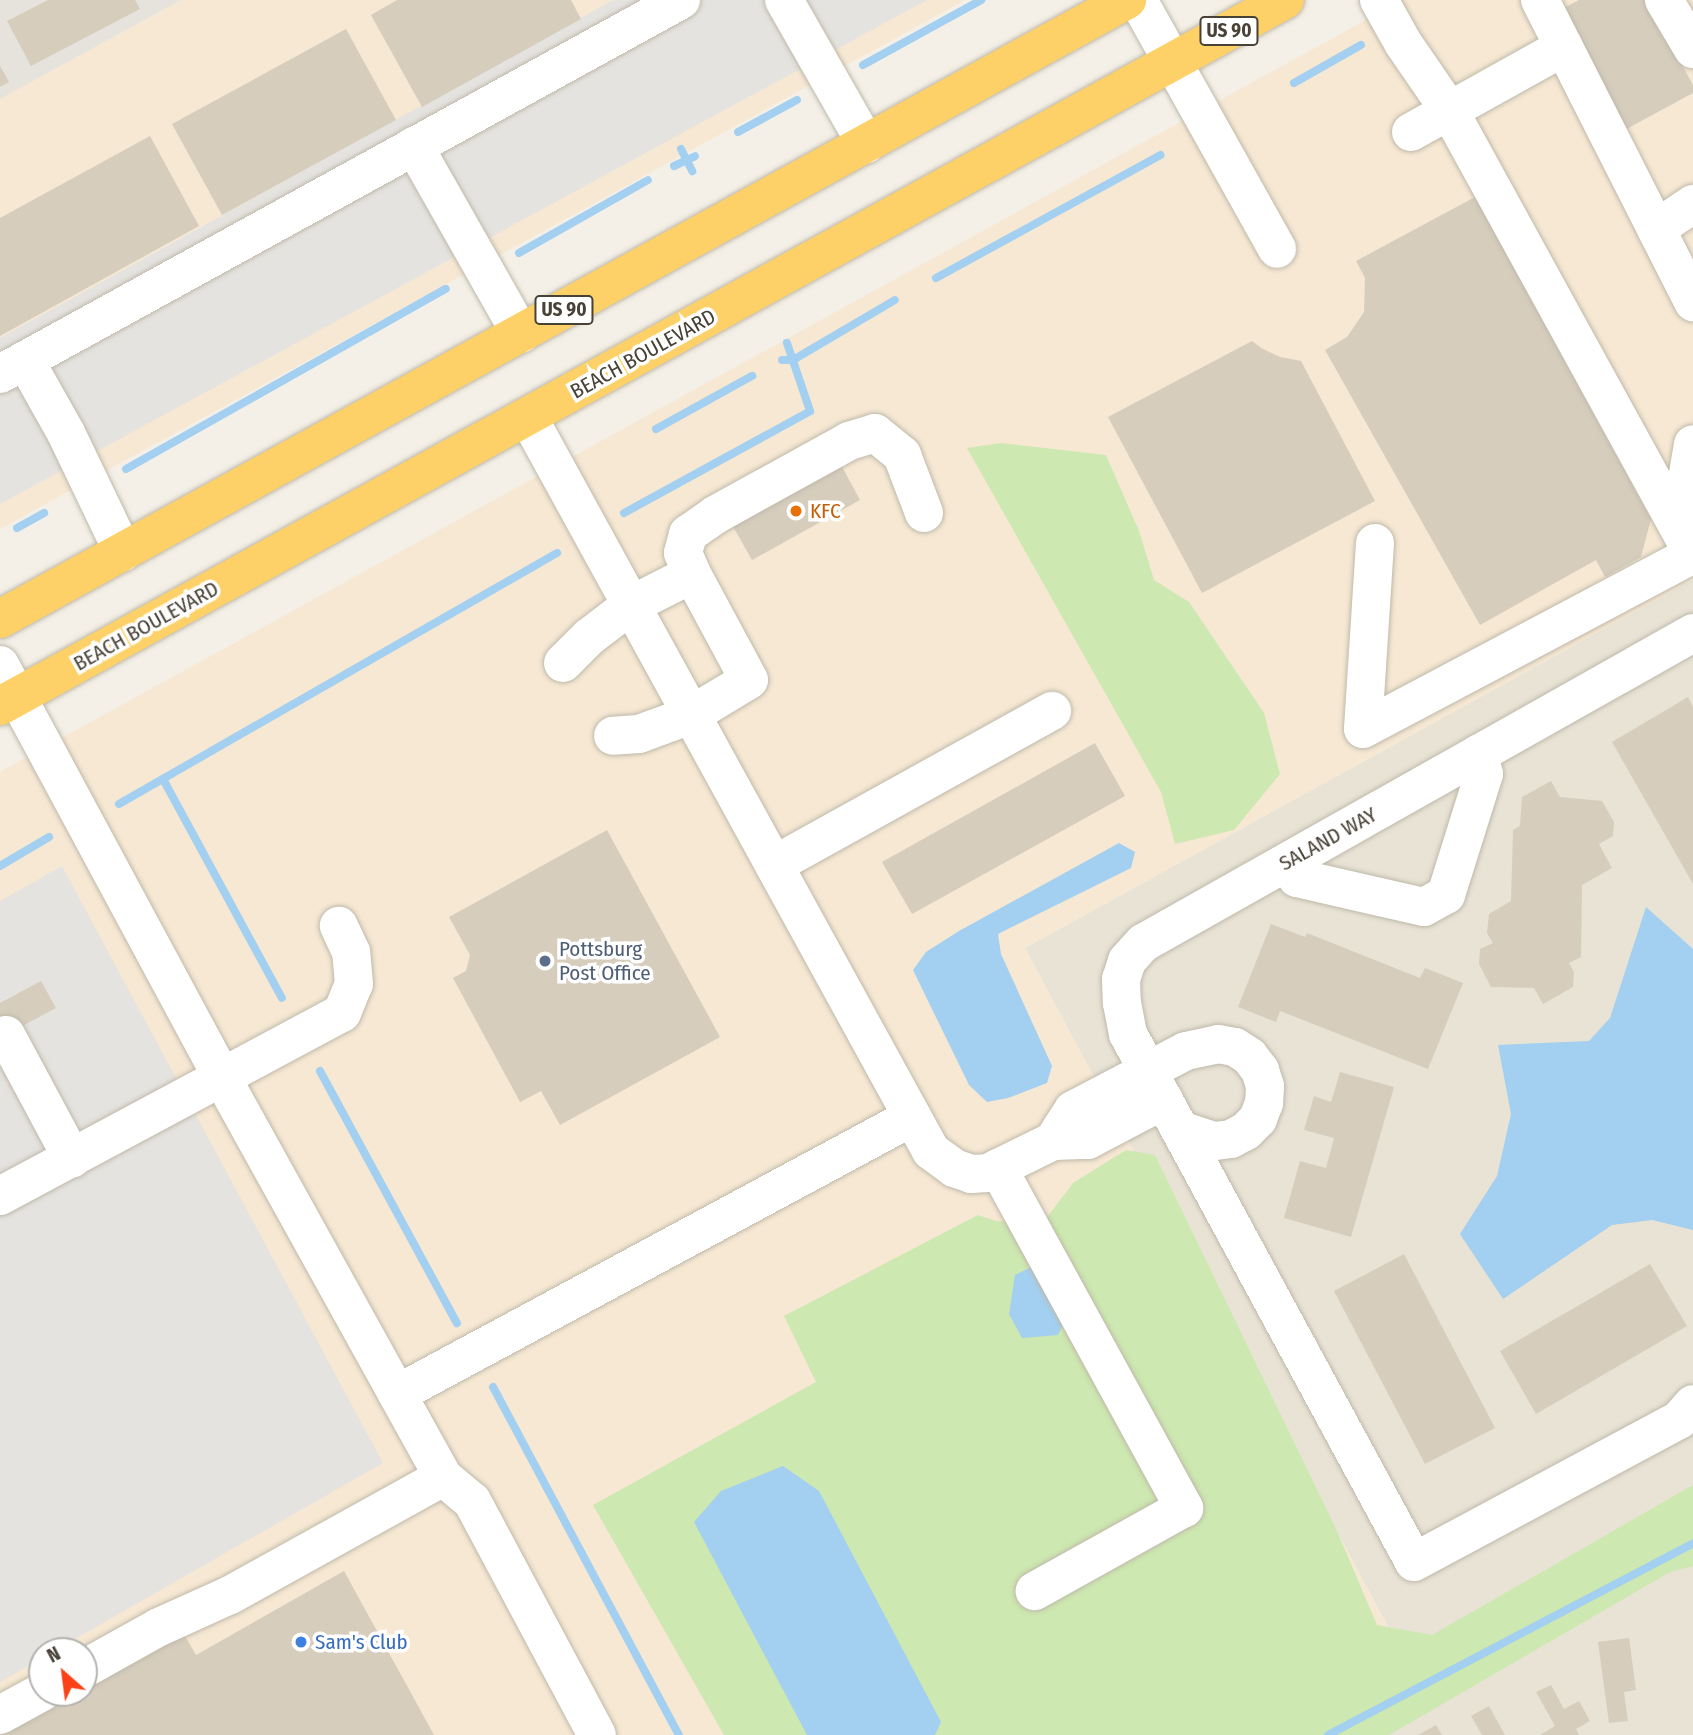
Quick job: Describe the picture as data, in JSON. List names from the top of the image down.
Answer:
{
  "streets": {
    "highway": ["US 90", "BEACH BOULEVARD"],
    "street": ["SALAND WAY"]
  },
  "places": ["KFC", "Pottsburg Post Office", "Sam's Club"],
  "north": "top left"
}
